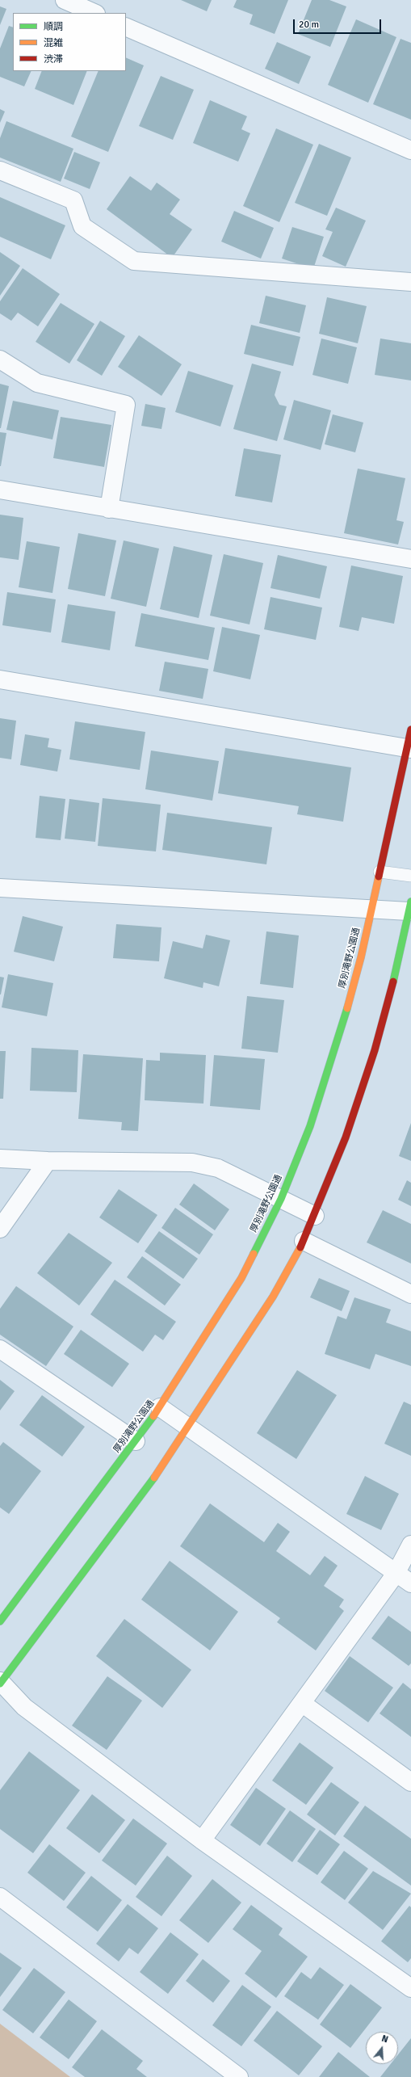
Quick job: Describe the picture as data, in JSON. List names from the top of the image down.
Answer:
{
  "streets": {
    "main road": ["厚別滝野公園通"]
  },
  "legend": ["順調", "混雑", "渋滞"],
  "scale_bar": "20 m",
  "north": "top"
}
